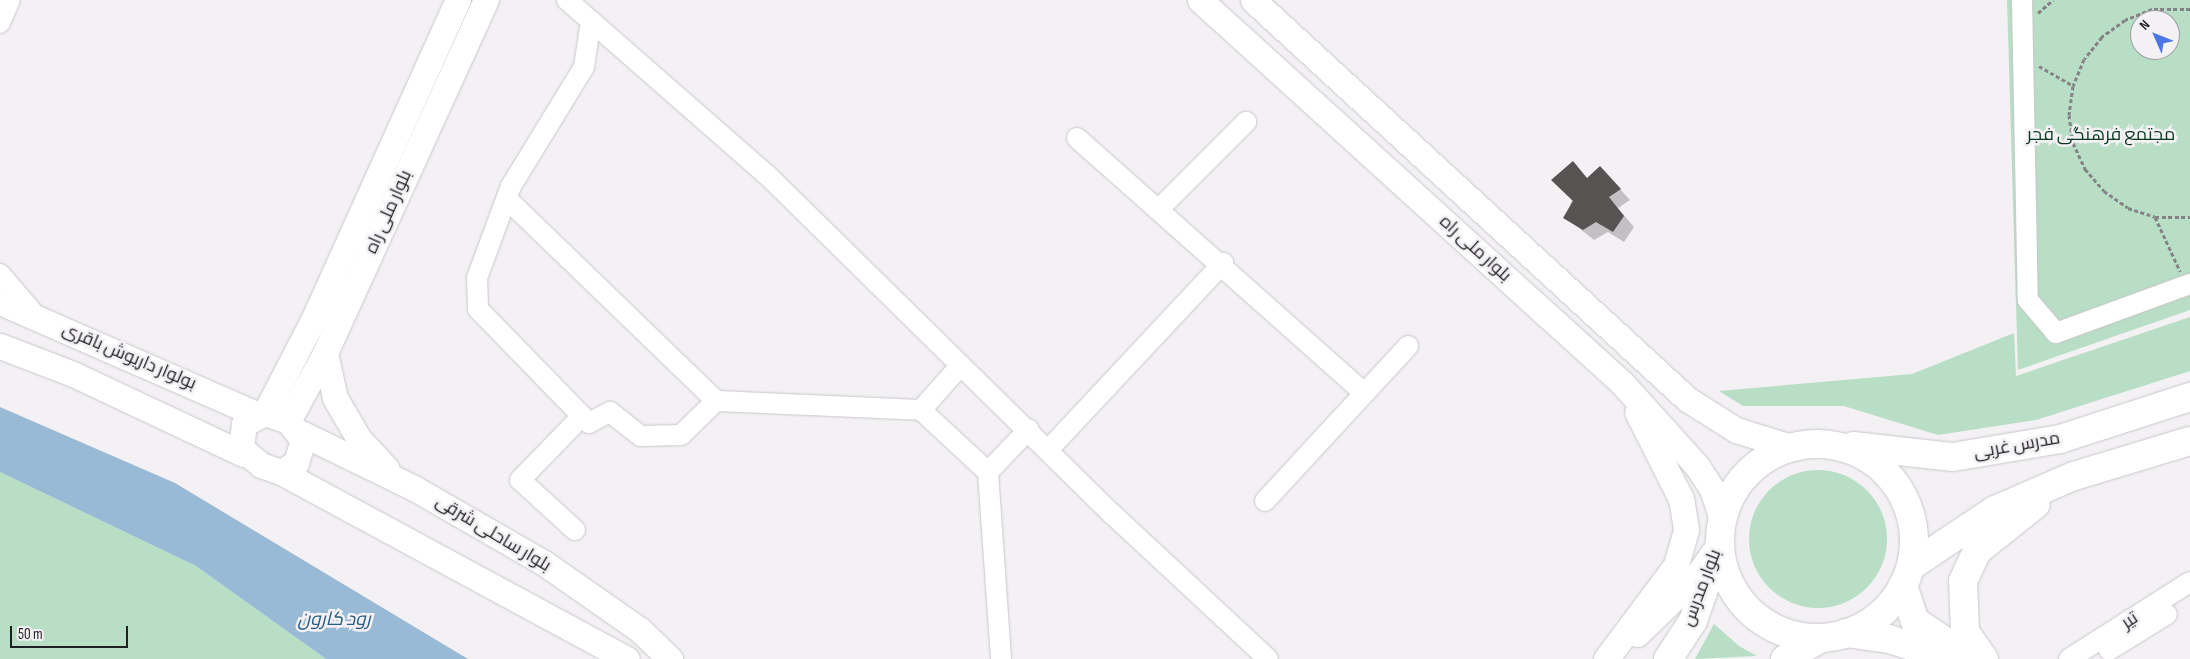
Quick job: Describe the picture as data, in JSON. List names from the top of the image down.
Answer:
{
  "streets": {
    "highway": ["مدرس غربی", "بلوار مدرس"],
    "main road": ["بلوار ملی راه", "بولوار داریوش باقری", "بلوار ساحلی شرقی"],
    "street": ["تیر"]
  },
  "crossings": [
    ["بلوار ملی راه", "بولوار داریوش باقری"],
    ["بلوار ملی راه", "مدرس غربی"],
    ["بلوار ملی راه", "بلوار ساحلی شرقی"],
    ["بلوار ملی راه", "بلوار مدرس"],
    ["بولوار داریوش باقری", "بلوار ساحلی شرقی"],
    ["مدرس غربی", "بلوار مدرس"]
  ],
  "water": ["رود کارون"],
  "parks": ["مجتمع فرهنگی فجر"],
  "scale_bar": "50 m",
  "north": "top left"
}
